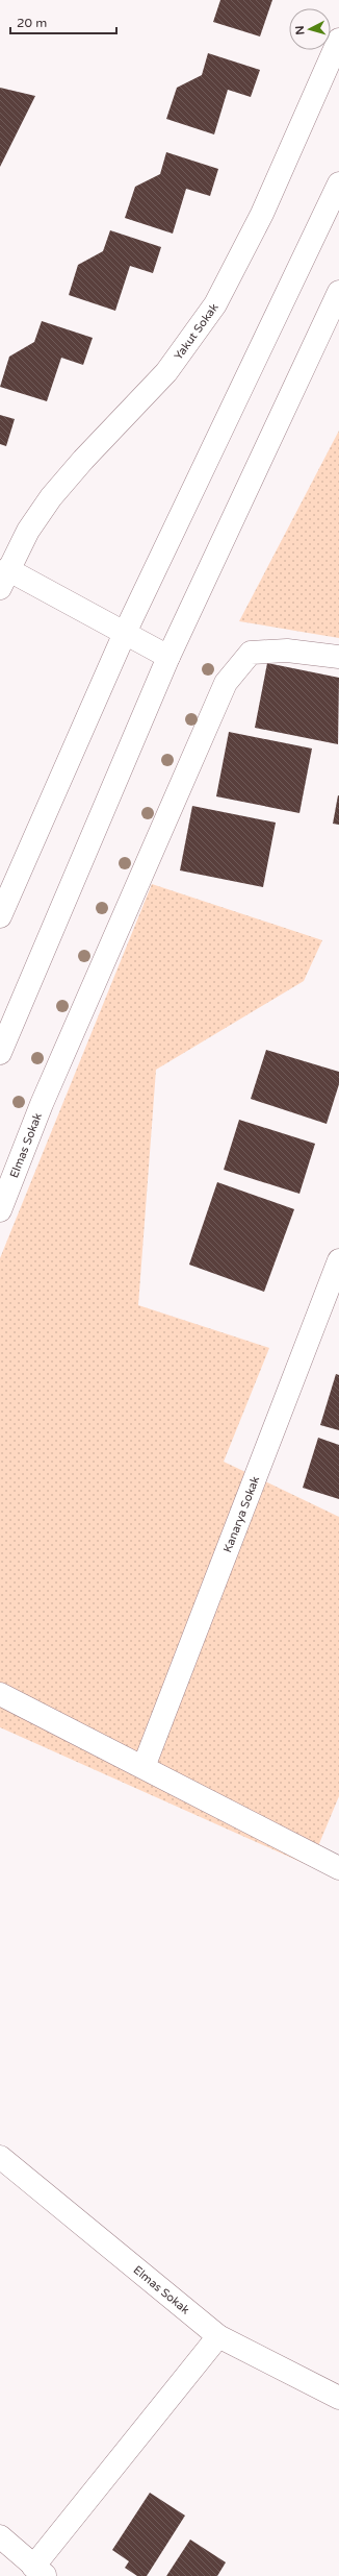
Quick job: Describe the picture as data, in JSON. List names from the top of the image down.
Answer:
{
  "streets": {
    "street": ["Yakut Sokak", "Elmas Sokak", "Kanarya Sokak"]
  },
  "scale_bar": "20 m",
  "north": "left"
}
